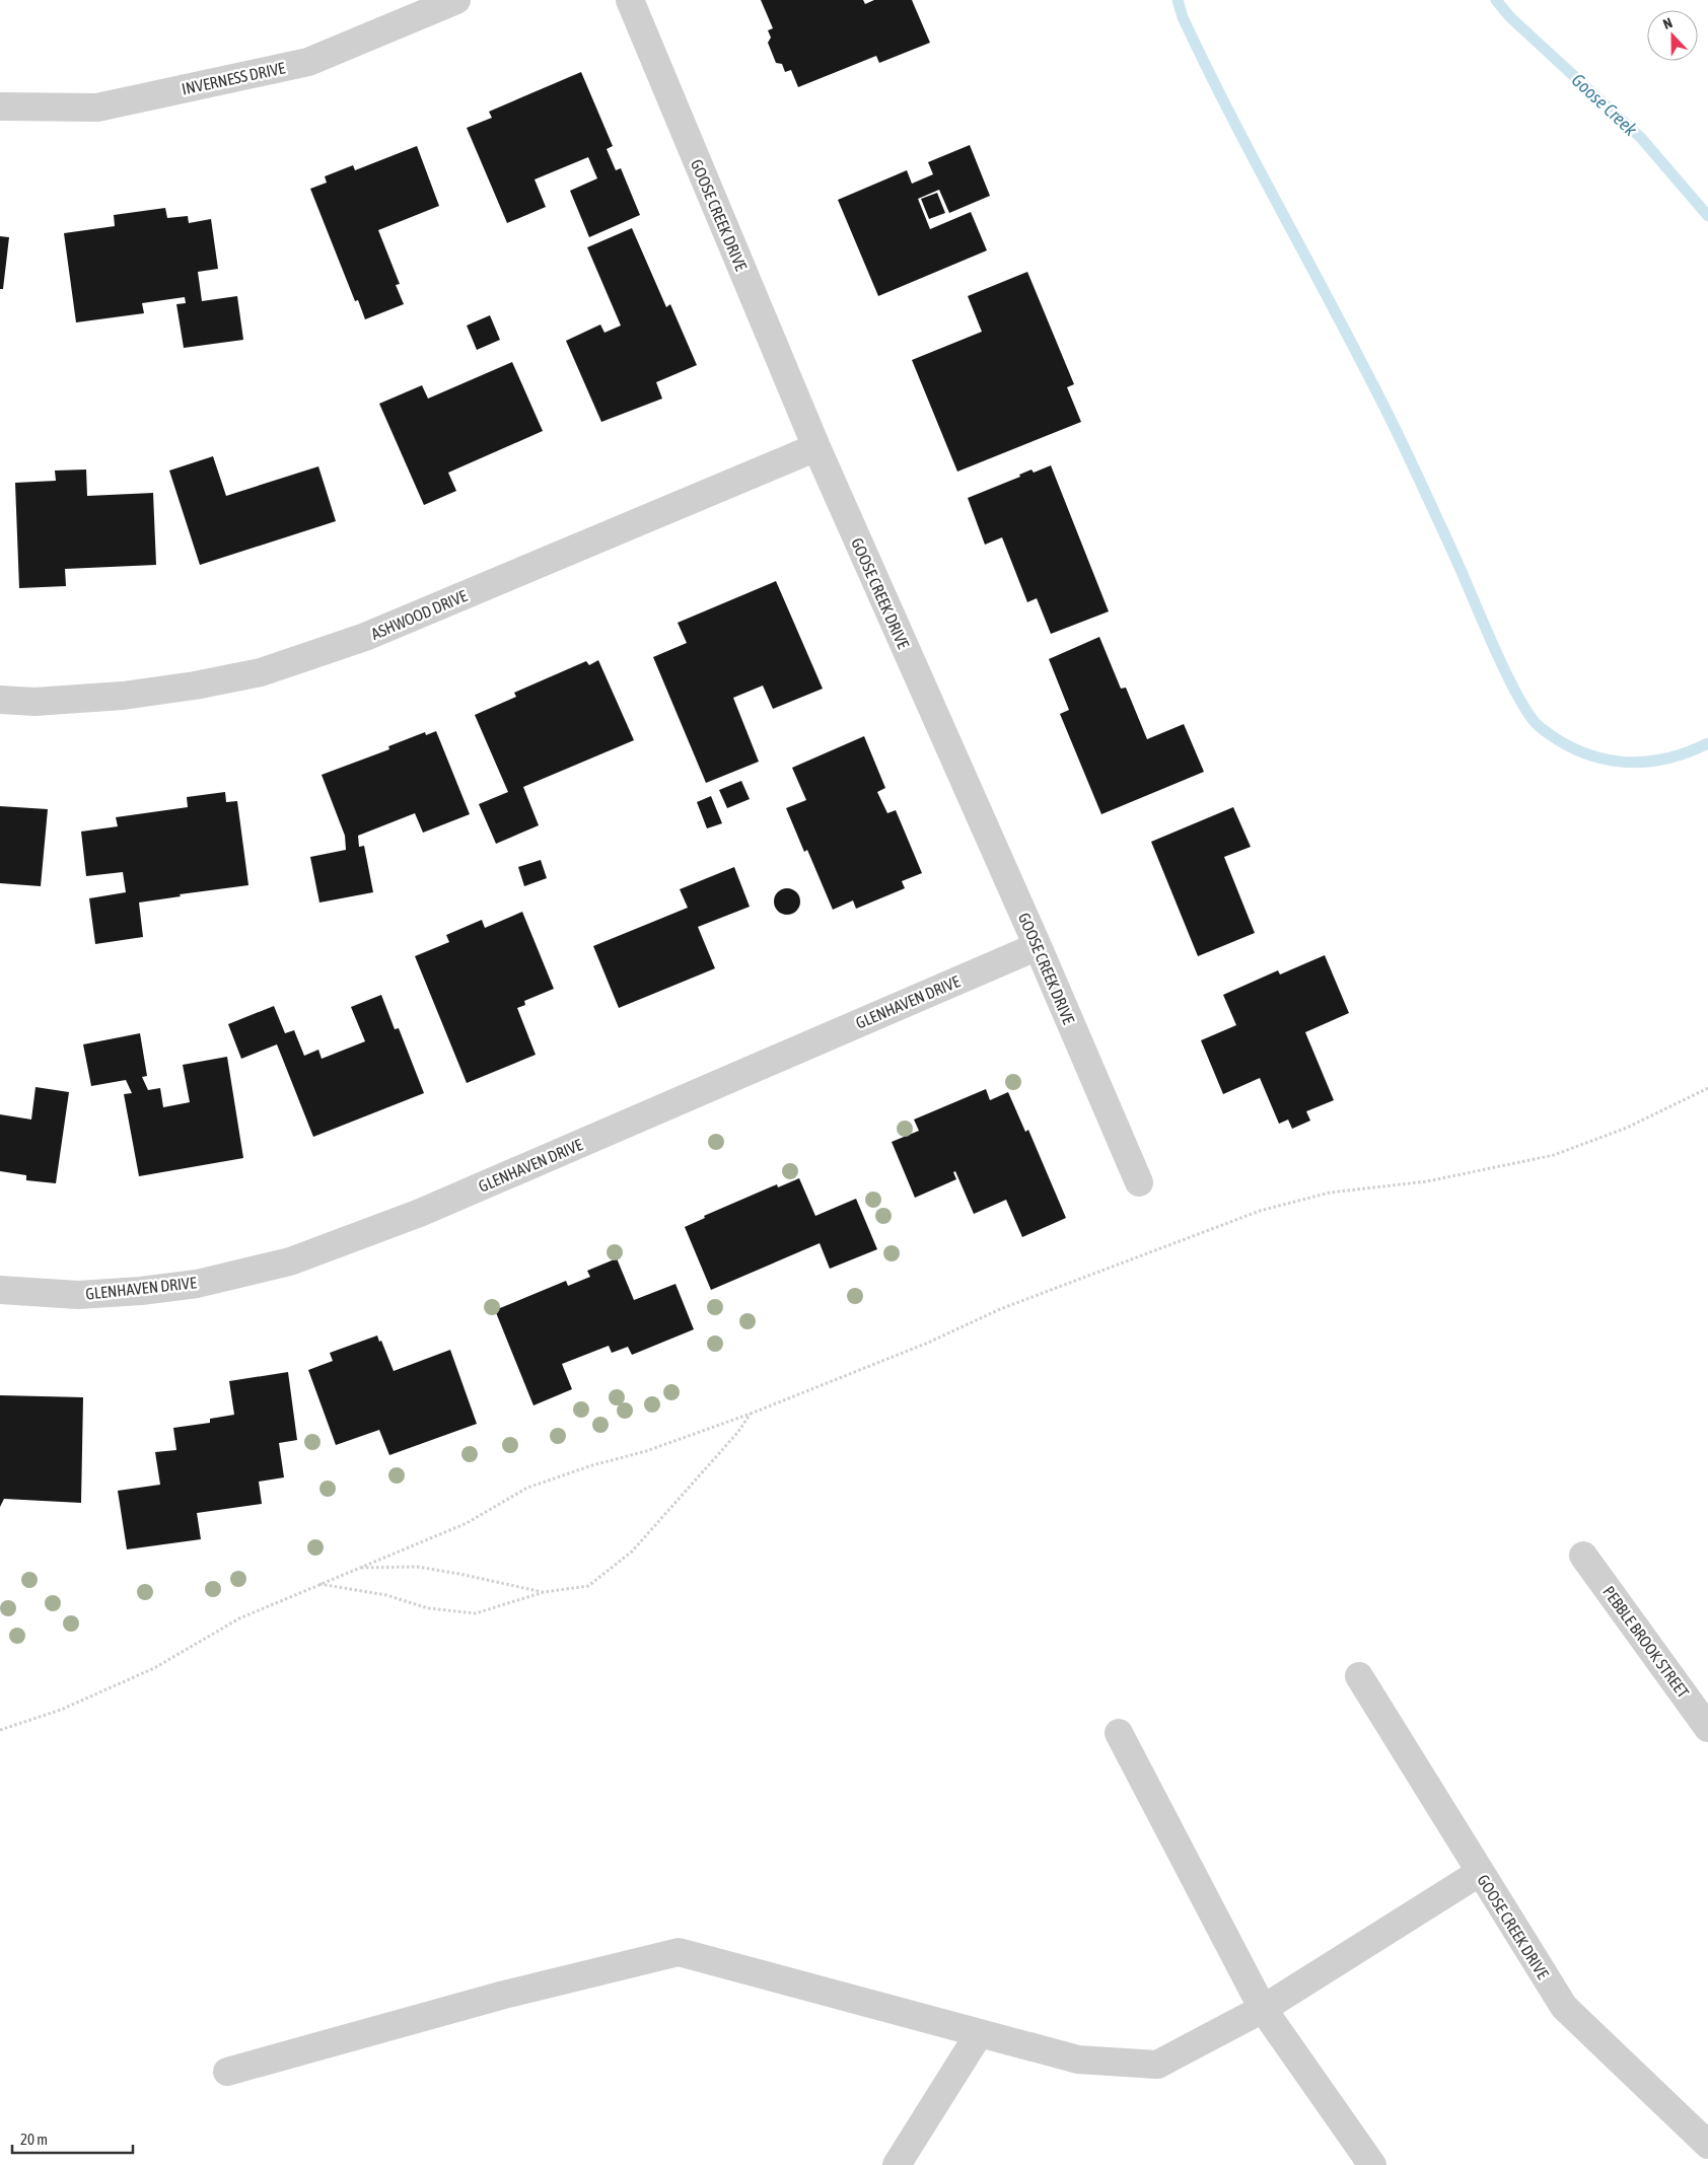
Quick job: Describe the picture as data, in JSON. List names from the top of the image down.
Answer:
{
  "streets": {
    "street": [
      "INVERNESS DRIVE",
      "GOOSE CREEK DRIVE",
      "ASHWOOD DRIVE",
      "GLENHAVEN DRIVE",
      "PEBBLE BROOK STREET"
    ]
  },
  "crossings": [
    ["GOOSE CREEK DRIVE", "ASHWOOD DRIVE"],
    ["GOOSE CREEK DRIVE", "GLENHAVEN DRIVE"]
  ],
  "water": ["Goose Creek"],
  "scale_bar": "20 m",
  "north": "top"
}
